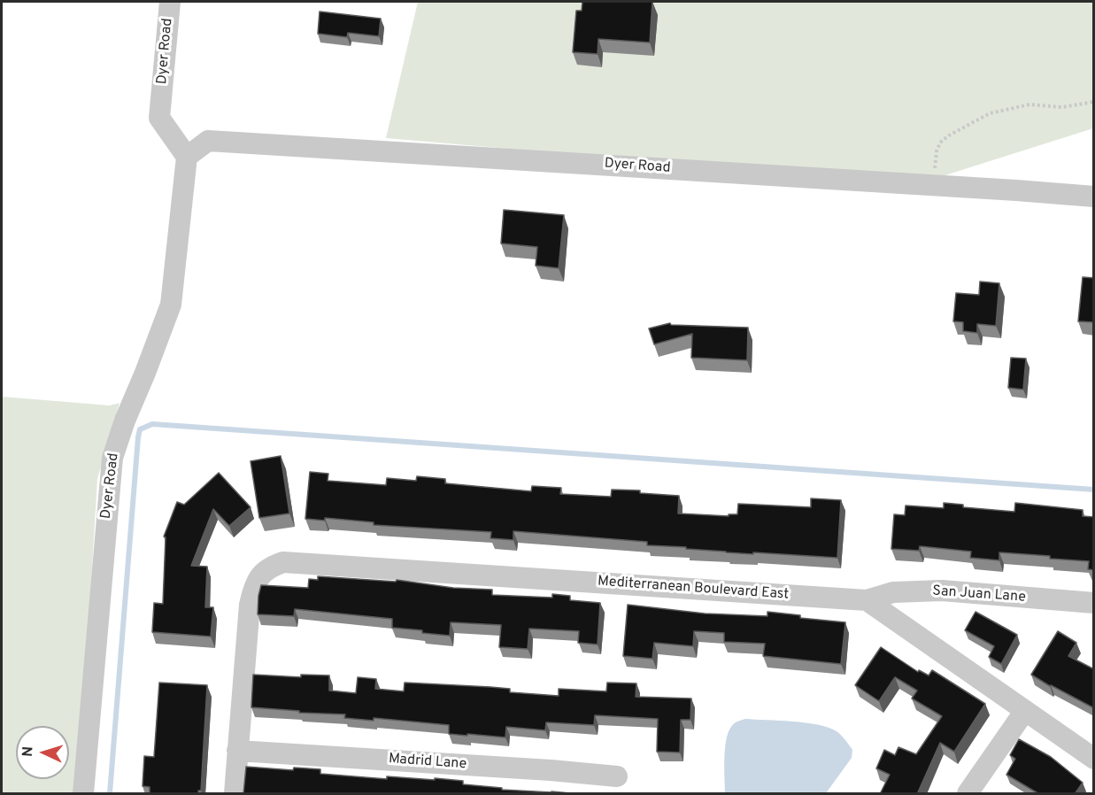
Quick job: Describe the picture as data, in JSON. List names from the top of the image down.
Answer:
{
  "streets": {
    "street": [
      "Dyer Road",
      "Mediterranean Boulevard East",
      "San Juan Lane",
      "Madrid Lane"
    ]
  },
  "crossings": [
    ["Mediterranean Boulevard East", "San Juan Lane"],
    ["Mediterranean Boulevard East", "Madrid Lane"]
  ],
  "north": "left"
}
